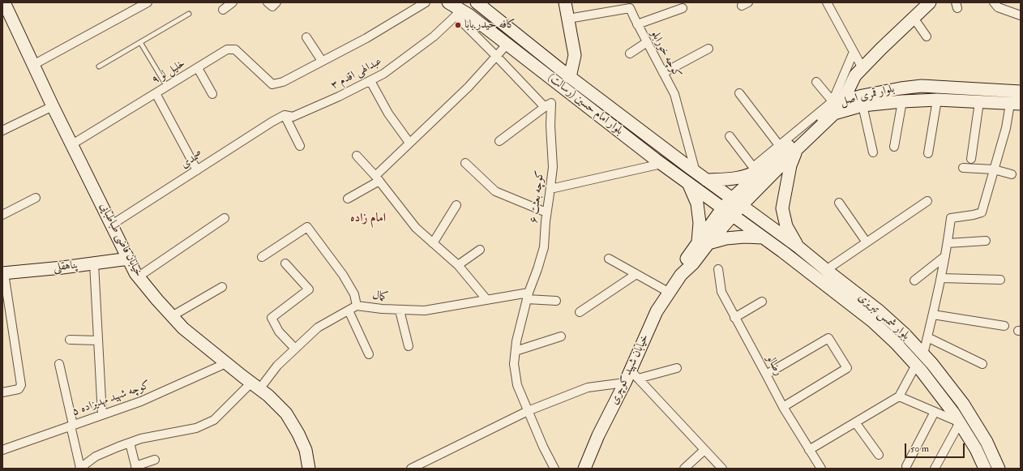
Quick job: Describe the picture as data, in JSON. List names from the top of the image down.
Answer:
{
  "streets": {
    "main road": [
      "بلوار قمری اصل",
      "بلوار امام حسین (رسالت)",
      "خیابان قاضی طباطبایی",
      "پناهقلی",
      "بلوار شمس تبریزی",
      "خیابان شهید کوچری"
    ],
    "street": [
      "کوچه خورابلو",
      "خلیل لو ۹",
      "عبدالهی اقدم ۳",
      "صمدی",
      "کوچه بعثت ۶",
      "کمال",
      "رضالو",
      "کوچه شهید مهدیزاده ۵"
    ]
  },
  "crossings": [
    ["کوچه خورابلو", "بلوار امام حسین (رسالت)"],
    ["خلیل لو ۹", "خیابان قاضی طباطبایی"],
    ["عبدالهی اقدم ۳", "بلوار امام حسین (رسالت)"],
    ["عبدالهی اقدم ۳", "صمدی"],
    ["بلوار قمری اصل", "بلوار امام حسین (رسالت)"],
    ["بلوار قمری اصل", "بلوار شمس تبریزی"],
    ["بلوار قمری اصل", "خیابان شهید کوچری"],
    ["بلوار امام حسین (رسالت)", "بلوار شمس تبریزی"],
    ["بلوار امام حسین (رسالت)", "خیابان شهید کوچری"],
    ["صمدی", "خیابان قاضی طباطبایی"],
    ["کوچه بعثت ۶", "کمال"],
    ["خیابان قاضی طباطبایی", "پناهقلی"],
    ["خیابان قاضی طباطبایی", "کمال"],
    ["خیابان قاضی طباطبایی", "کوچه شهید مهدیزاده ۵"],
    ["بلوار شمس تبریزی", "خیابان شهید کوچری"]
  ],
  "districts": ["امام زاده"],
  "places": ["کافه حیدر بابا"],
  "scale_bar": "50 m"
}
